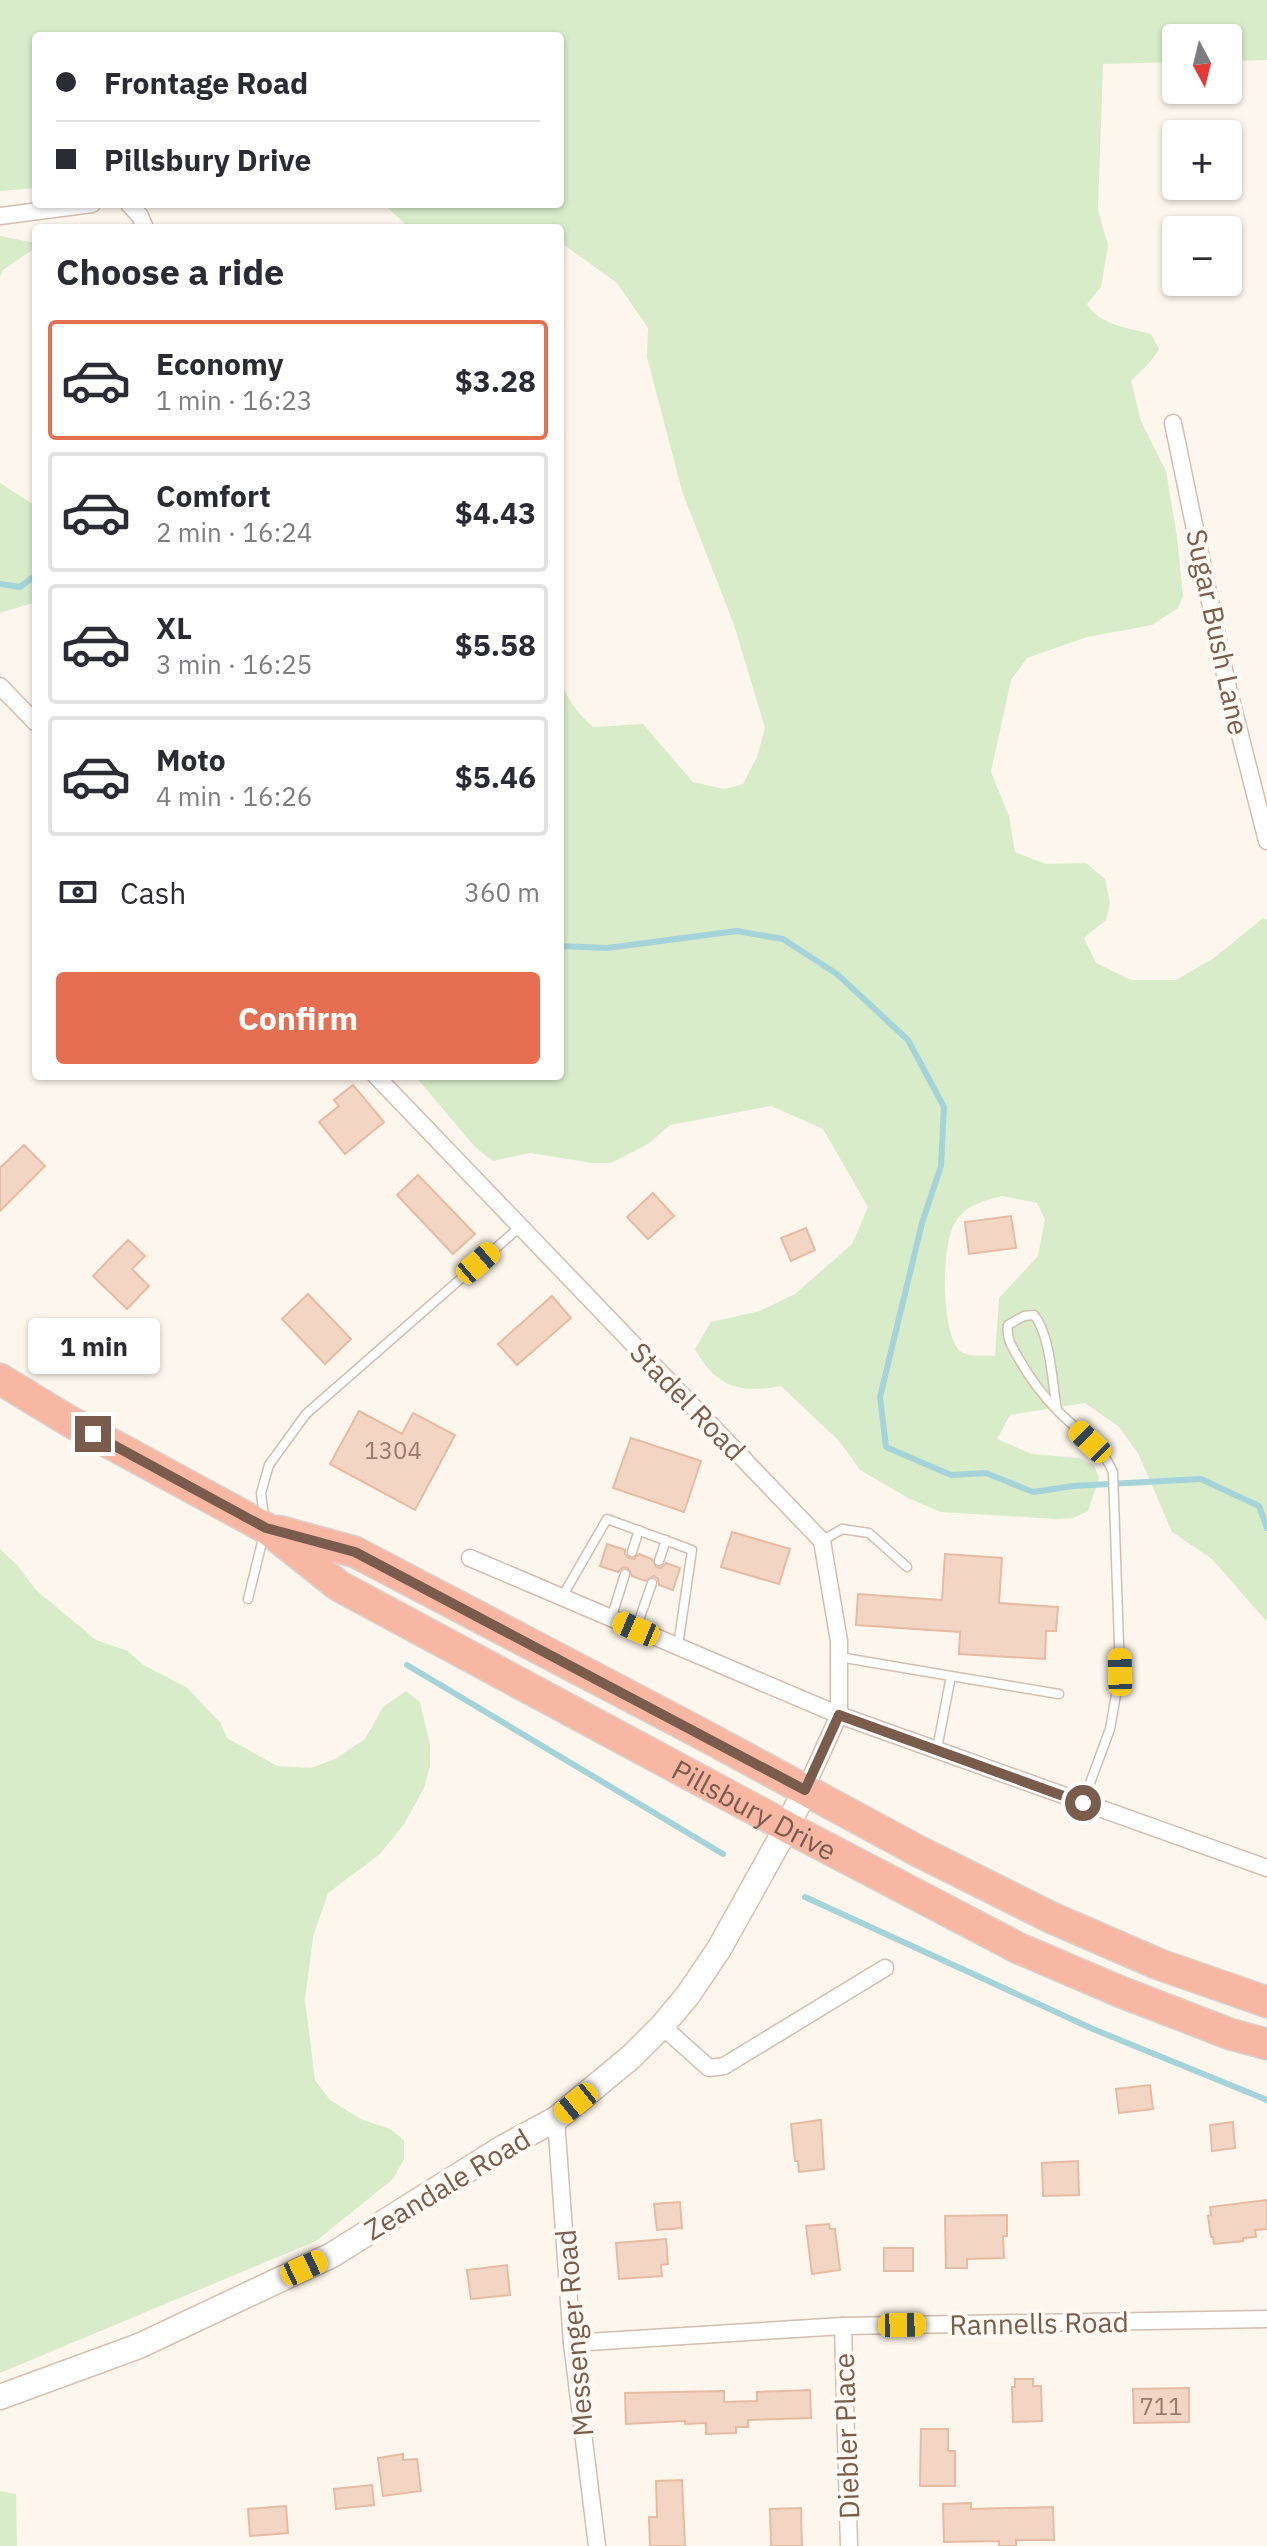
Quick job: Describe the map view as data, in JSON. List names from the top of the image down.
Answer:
{
  "streets": {
    "highway": ["Pillsbury Drive"],
    "main road": ["Zeandale Road"],
    "street": [
      "Sugar Bush Lane",
      "Stadel Road",
      "Rannells Road",
      "Messenger Road",
      "Diebler Place"
    ]
  },
  "crossings": [
    ["Pillsbury Drive", "Zeandale Road"],
    ["Zeandale Road", "Messenger Road"],
    ["Rannells Road", "Messenger Road"],
    ["Rannells Road", "Diebler Place"]
  ],
  "house_numbers": ["1304", "711"],
  "north": "bottom",
  "page": {
    "map_buttons": ["+", "−"],
    "banner": ["Frontage Road", "Pillsbury Drive"],
    "heading": "Choose a ride",
    "list": [
      {
        "name": "Economy",
        "note": "1 min · 16:23",
        "value": "$3.28"
      },
      {
        "name": "Comfort",
        "note": "2 min · 16:24",
        "value": "$4.43"
      },
      {
        "name": "XL",
        "note": "3 min · 16:25",
        "value": "$5.58"
      },
      {
        "name": "Moto",
        "note": "4 min · 16:26",
        "value": "$5.46"
      }
    ],
    "pay": ["Cash", "360 m"],
    "buttons": "Confirm",
    "bubble": "1 min"
  }
}
